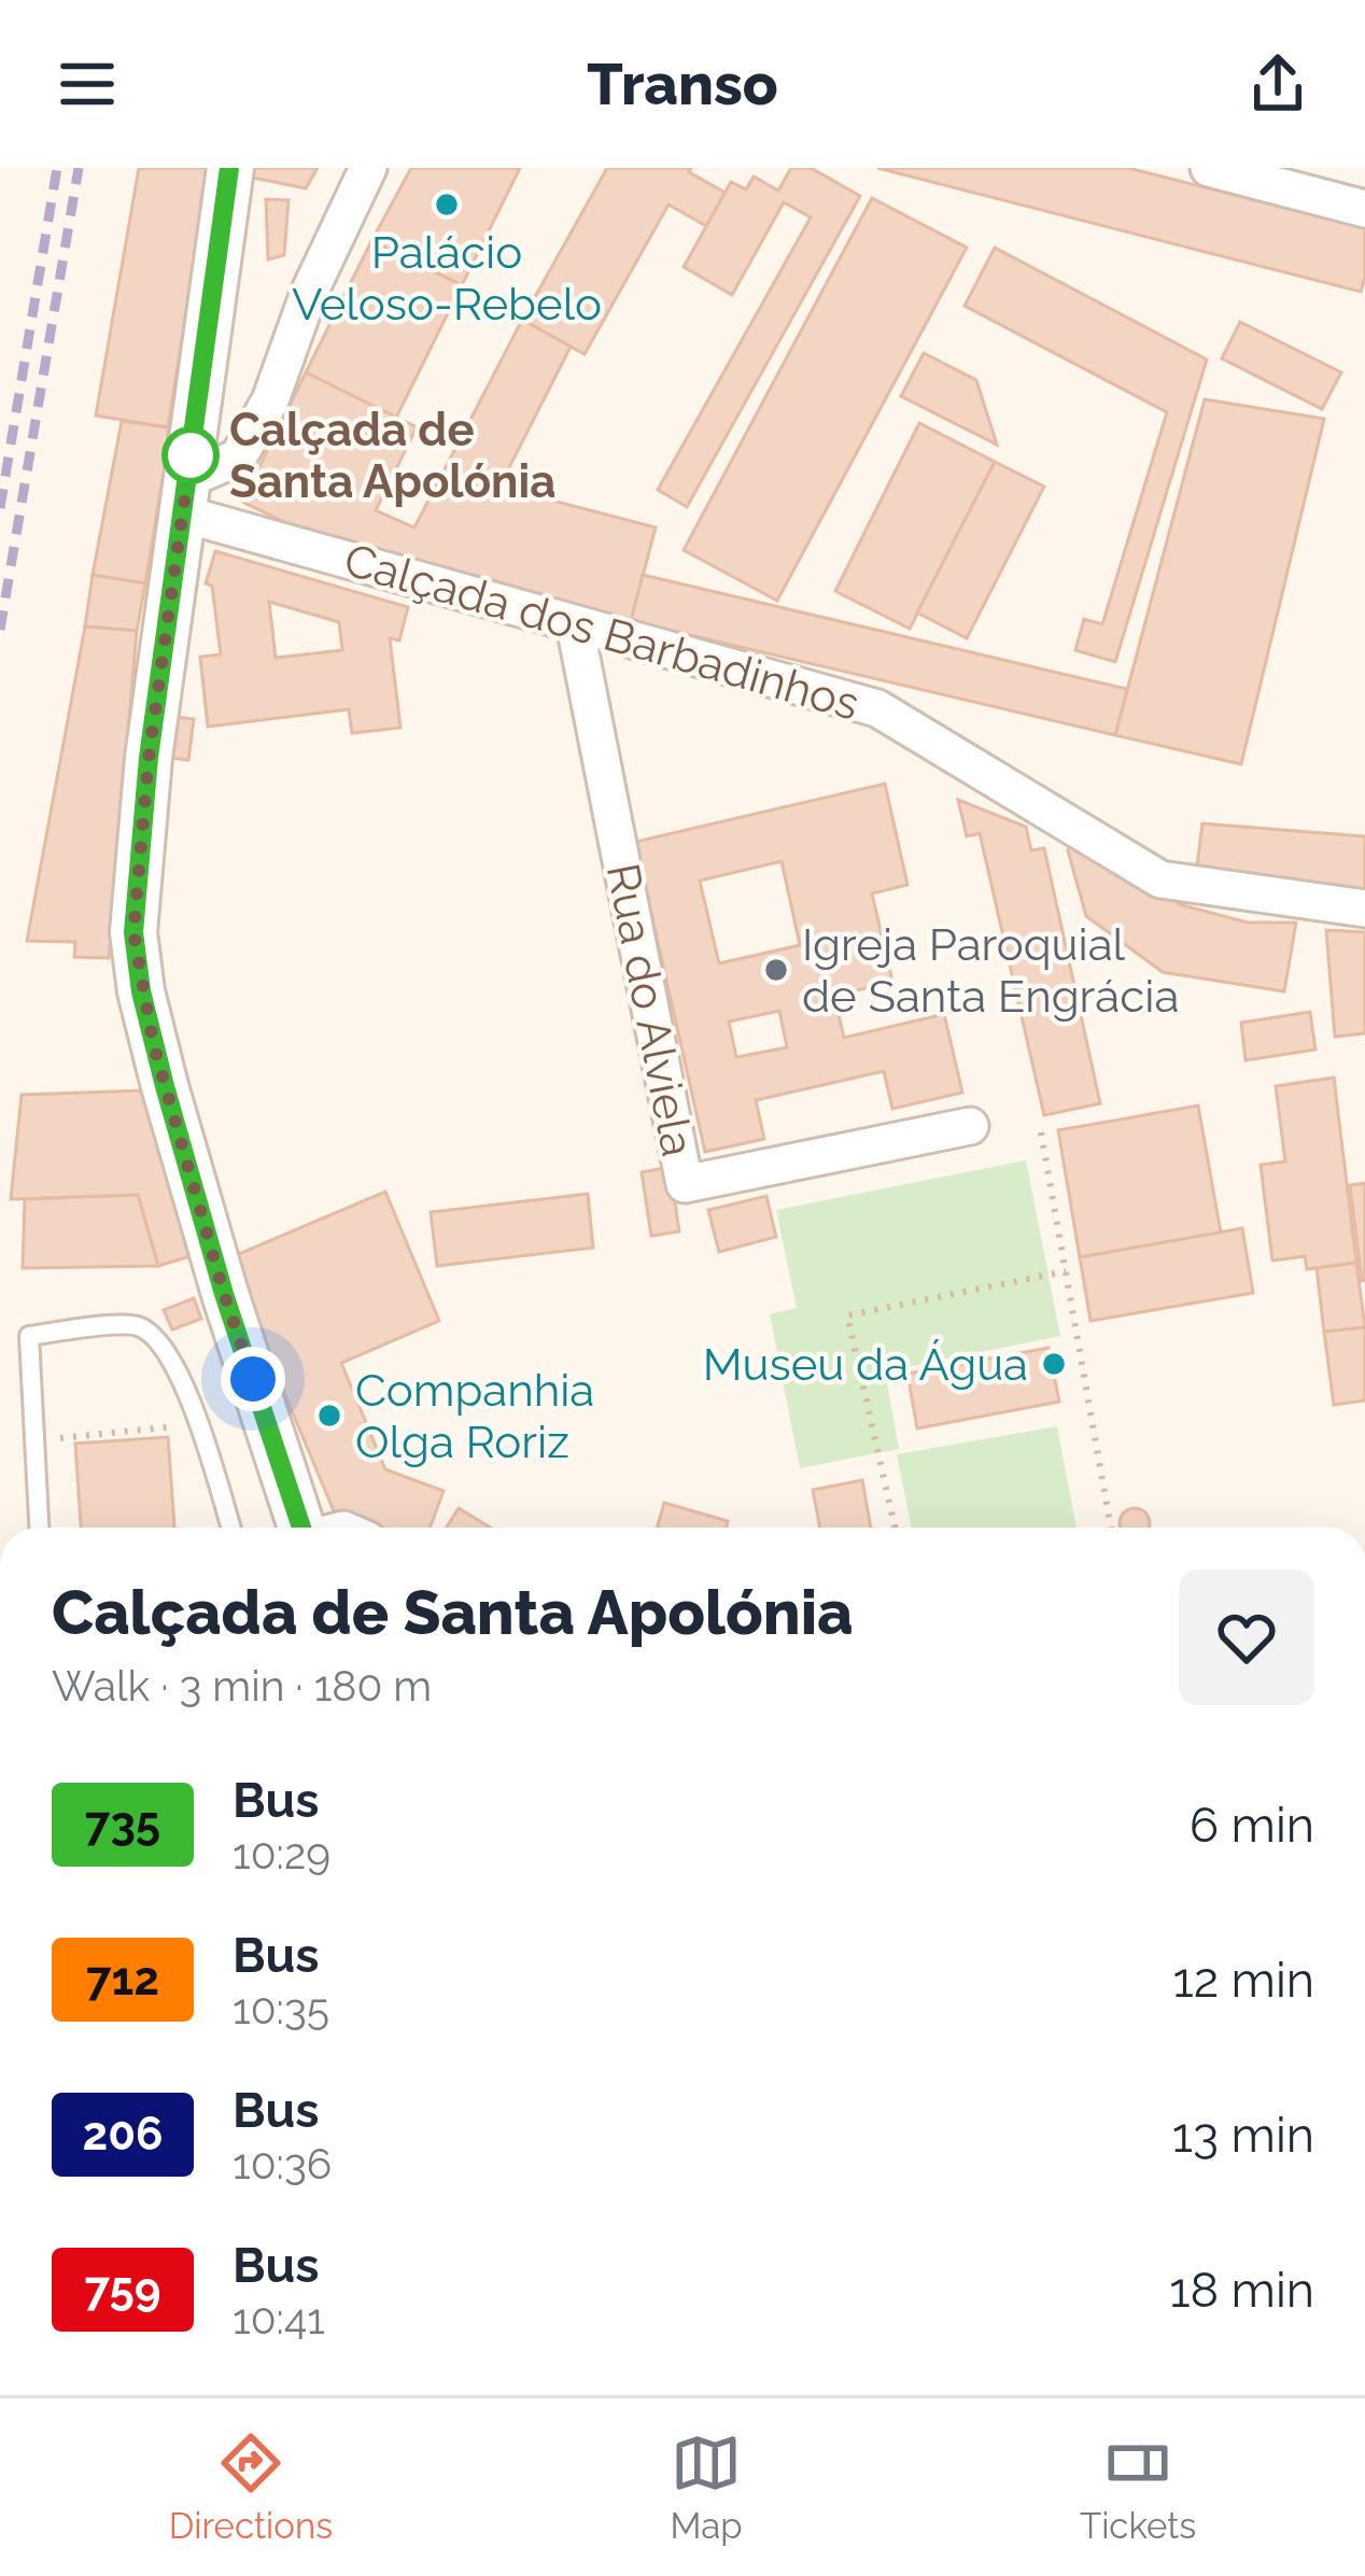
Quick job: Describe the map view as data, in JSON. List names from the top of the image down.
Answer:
{
  "streets": {
    "street": ["Calçada dos Barbadinhos", "Rua do Alviela"]
  },
  "crossings": [
    ["Calçada dos Barbadinhos", "Rua do Alviela"]
  ],
  "places": [
    "Palácio Veloso-Rebelo",
    "Calçada de Santa Apolónia",
    "Igreja Paroquial de Santa Engrácia",
    "Museu da Água",
    "Companhia Olga Roriz"
  ],
  "lines": ["bus line 735"],
  "page": {
    "header": "Transo",
    "heading": ["Calçada de Santa Apolónia", "Walk · 3 min · 180 m"],
    "list": [
      {
        "mark": "735",
        "name": "Bus",
        "note": "10:29",
        "value": "6 min"
      },
      {
        "mark": "712",
        "name": "Bus",
        "note": "10:35",
        "value": "12 min"
      },
      {
        "mark": "206",
        "name": "Bus",
        "note": "10:36",
        "value": "13 min"
      },
      {
        "mark": "759",
        "name": "Bus",
        "note": "10:41",
        "value": "18 min"
      }
    ],
    "tabs": ["Directions", "Map", "Tickets"]
  }
}
